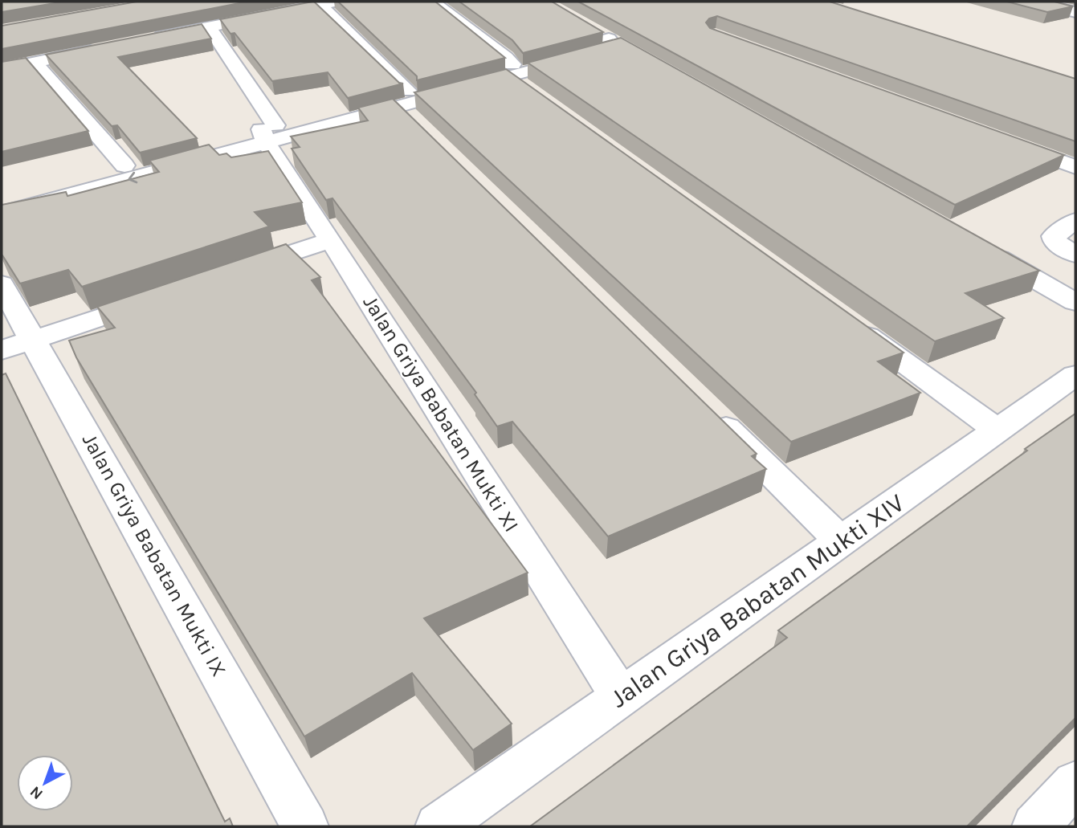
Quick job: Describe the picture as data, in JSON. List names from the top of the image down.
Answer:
{
  "streets": {
    "street": ["Jalan Griya Babatan Mukti XI", "Jalan Griya Babatan Mukti IX", "Jalan Griya Babatan Mukti XIV"]
  },
  "crossings": [
    ["Jalan Griya Babatan Mukti XI", "Jalan Griya Babatan Mukti XIV"]
  ],
  "north": "bottom left"
}
